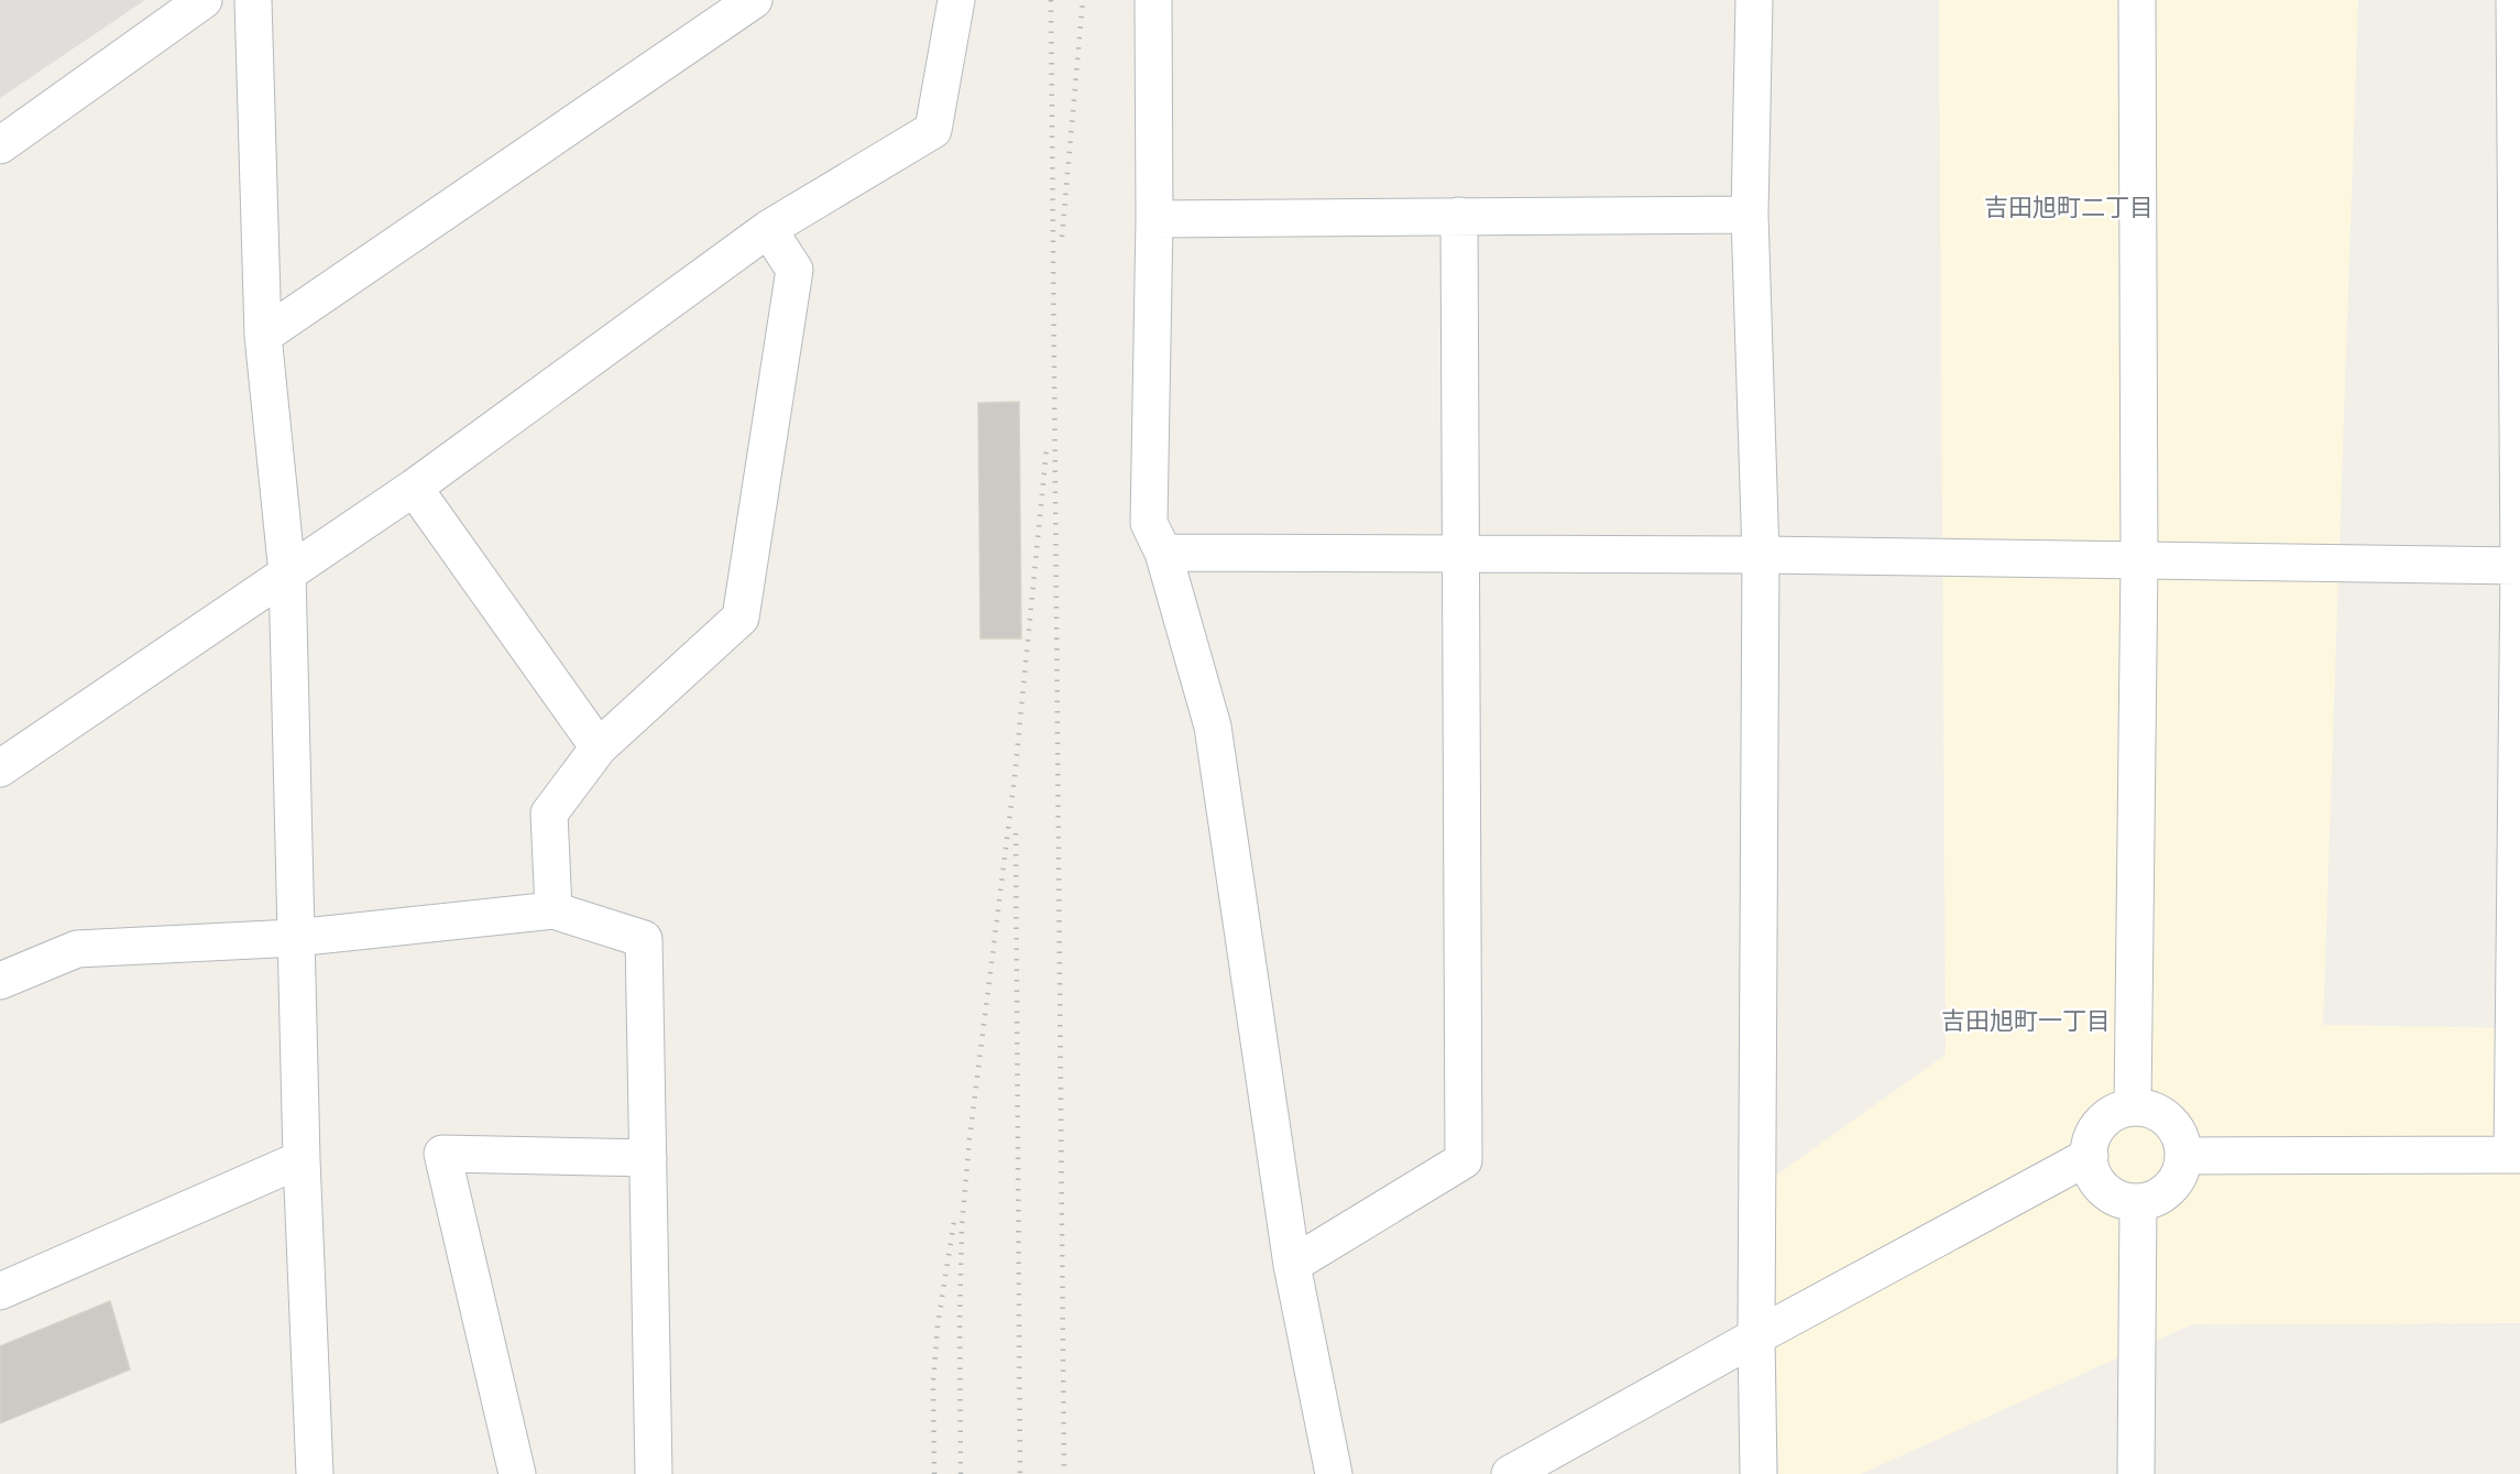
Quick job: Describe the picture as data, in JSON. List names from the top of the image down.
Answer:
{
  "districts": ["吉田旭町二丁目", "吉田旭町一丁目"]
}
